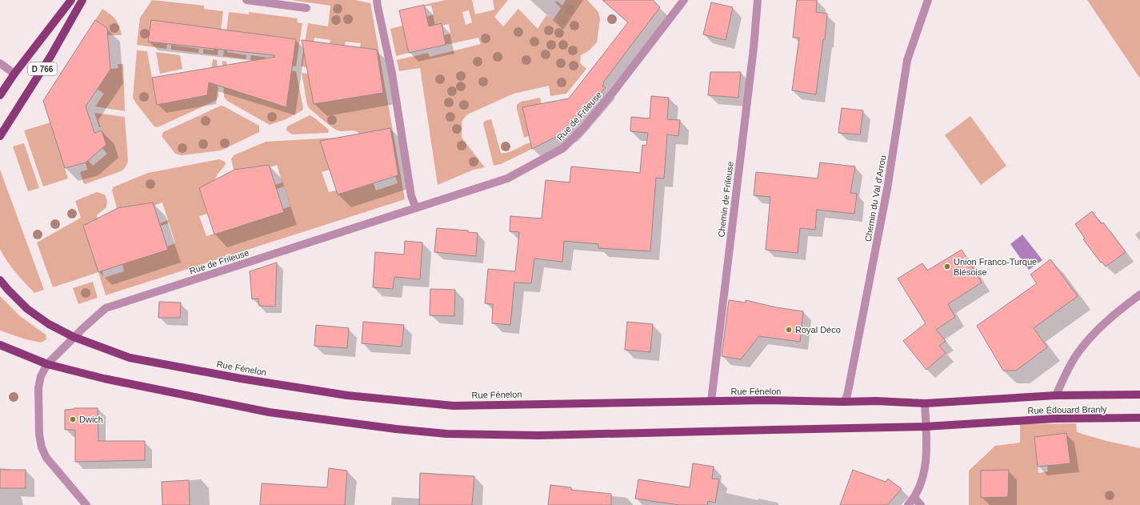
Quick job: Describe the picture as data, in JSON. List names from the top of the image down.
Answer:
{
  "streets": {
    "main road": ["D 766", "Rue Fénelon", "Rue Édouard Branly"],
    "street": ["Rue de Frileuse", "Chemin du Val d'Arrou", "Chemin de Frileuse"]
  },
  "crossings": [
    ["Rue de Frileuse", "Rue Fénelon"],
    ["Chemin du Val d'Arrou", "Rue Fénelon"],
    ["Chemin de Frileuse", "Rue Fénelon"],
    ["Rue Fénelon", "Rue Édouard Branly"]
  ],
  "places": ["Union Franco-Turque Blésoise", "Royal Déco", "Dwich"]
}
